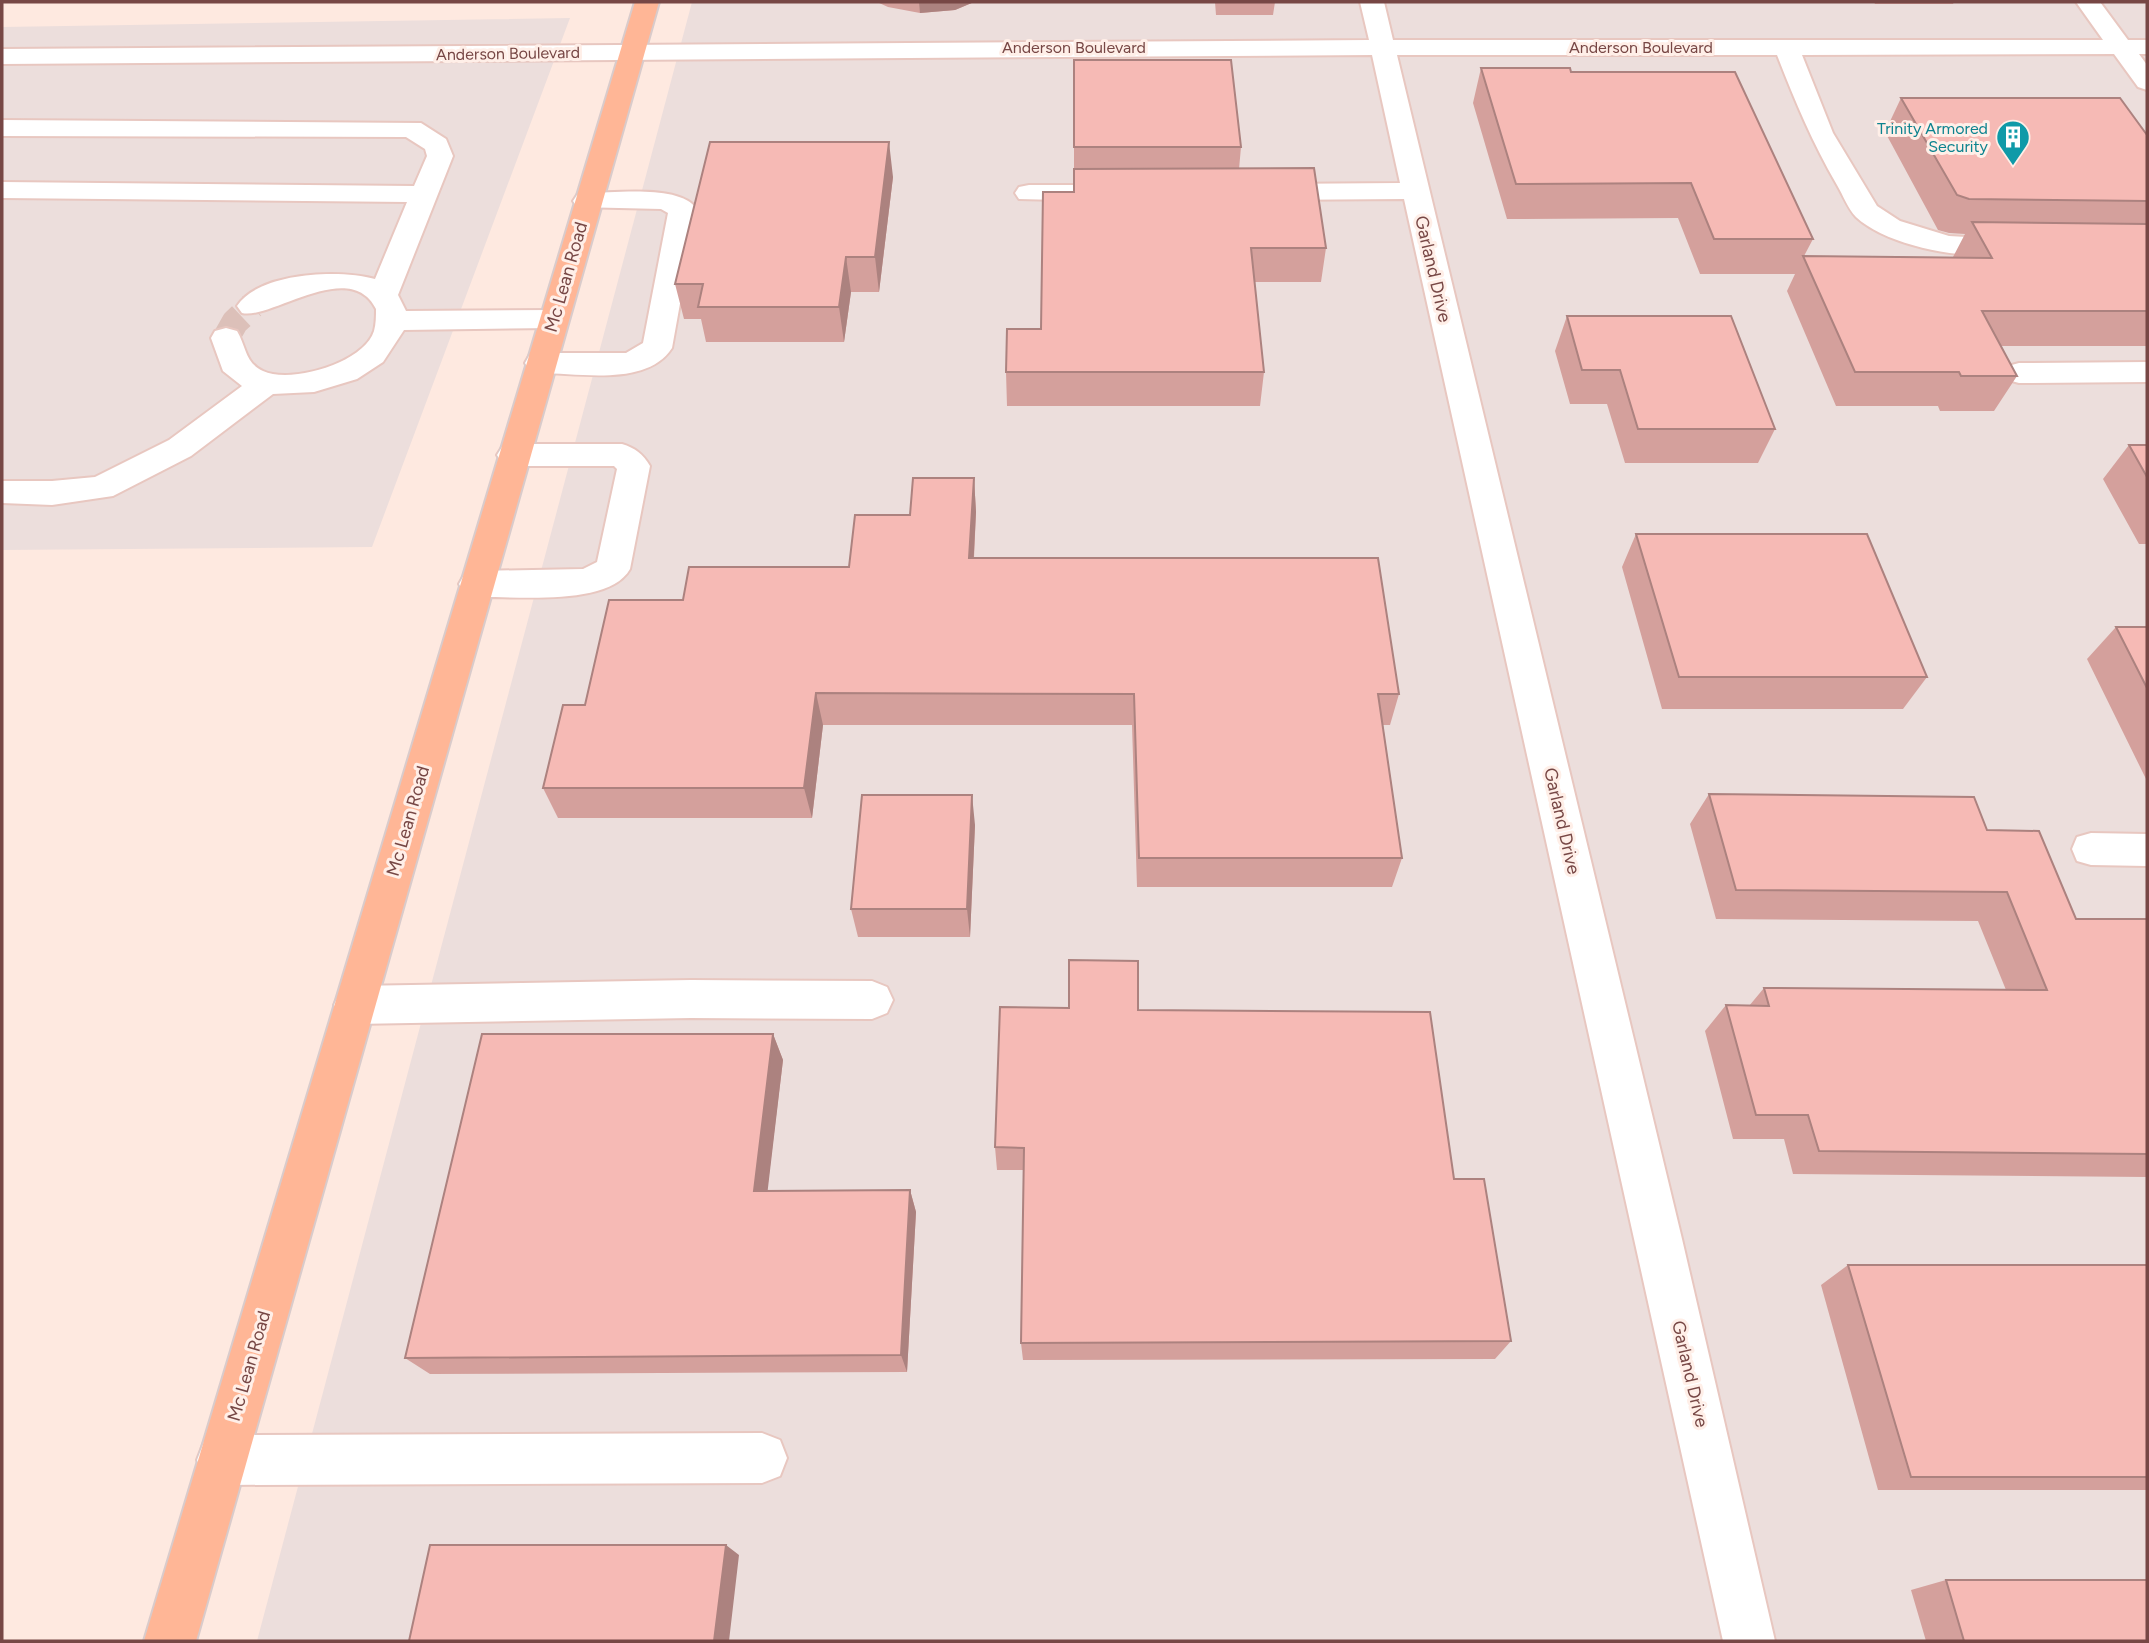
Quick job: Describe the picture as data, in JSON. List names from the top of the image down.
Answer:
{
  "streets": {
    "main road": ["Mc Lean Road"],
    "street": ["Anderson Boulevard", "Garland Drive"]
  },
  "crossings": [
    ["Anderson Boulevard", "Garland Drive"],
    ["Anderson Boulevard", "Mc Lean Road"]
  ],
  "places": {
    "building": ["Trinity Armored Security"]
  }
}
